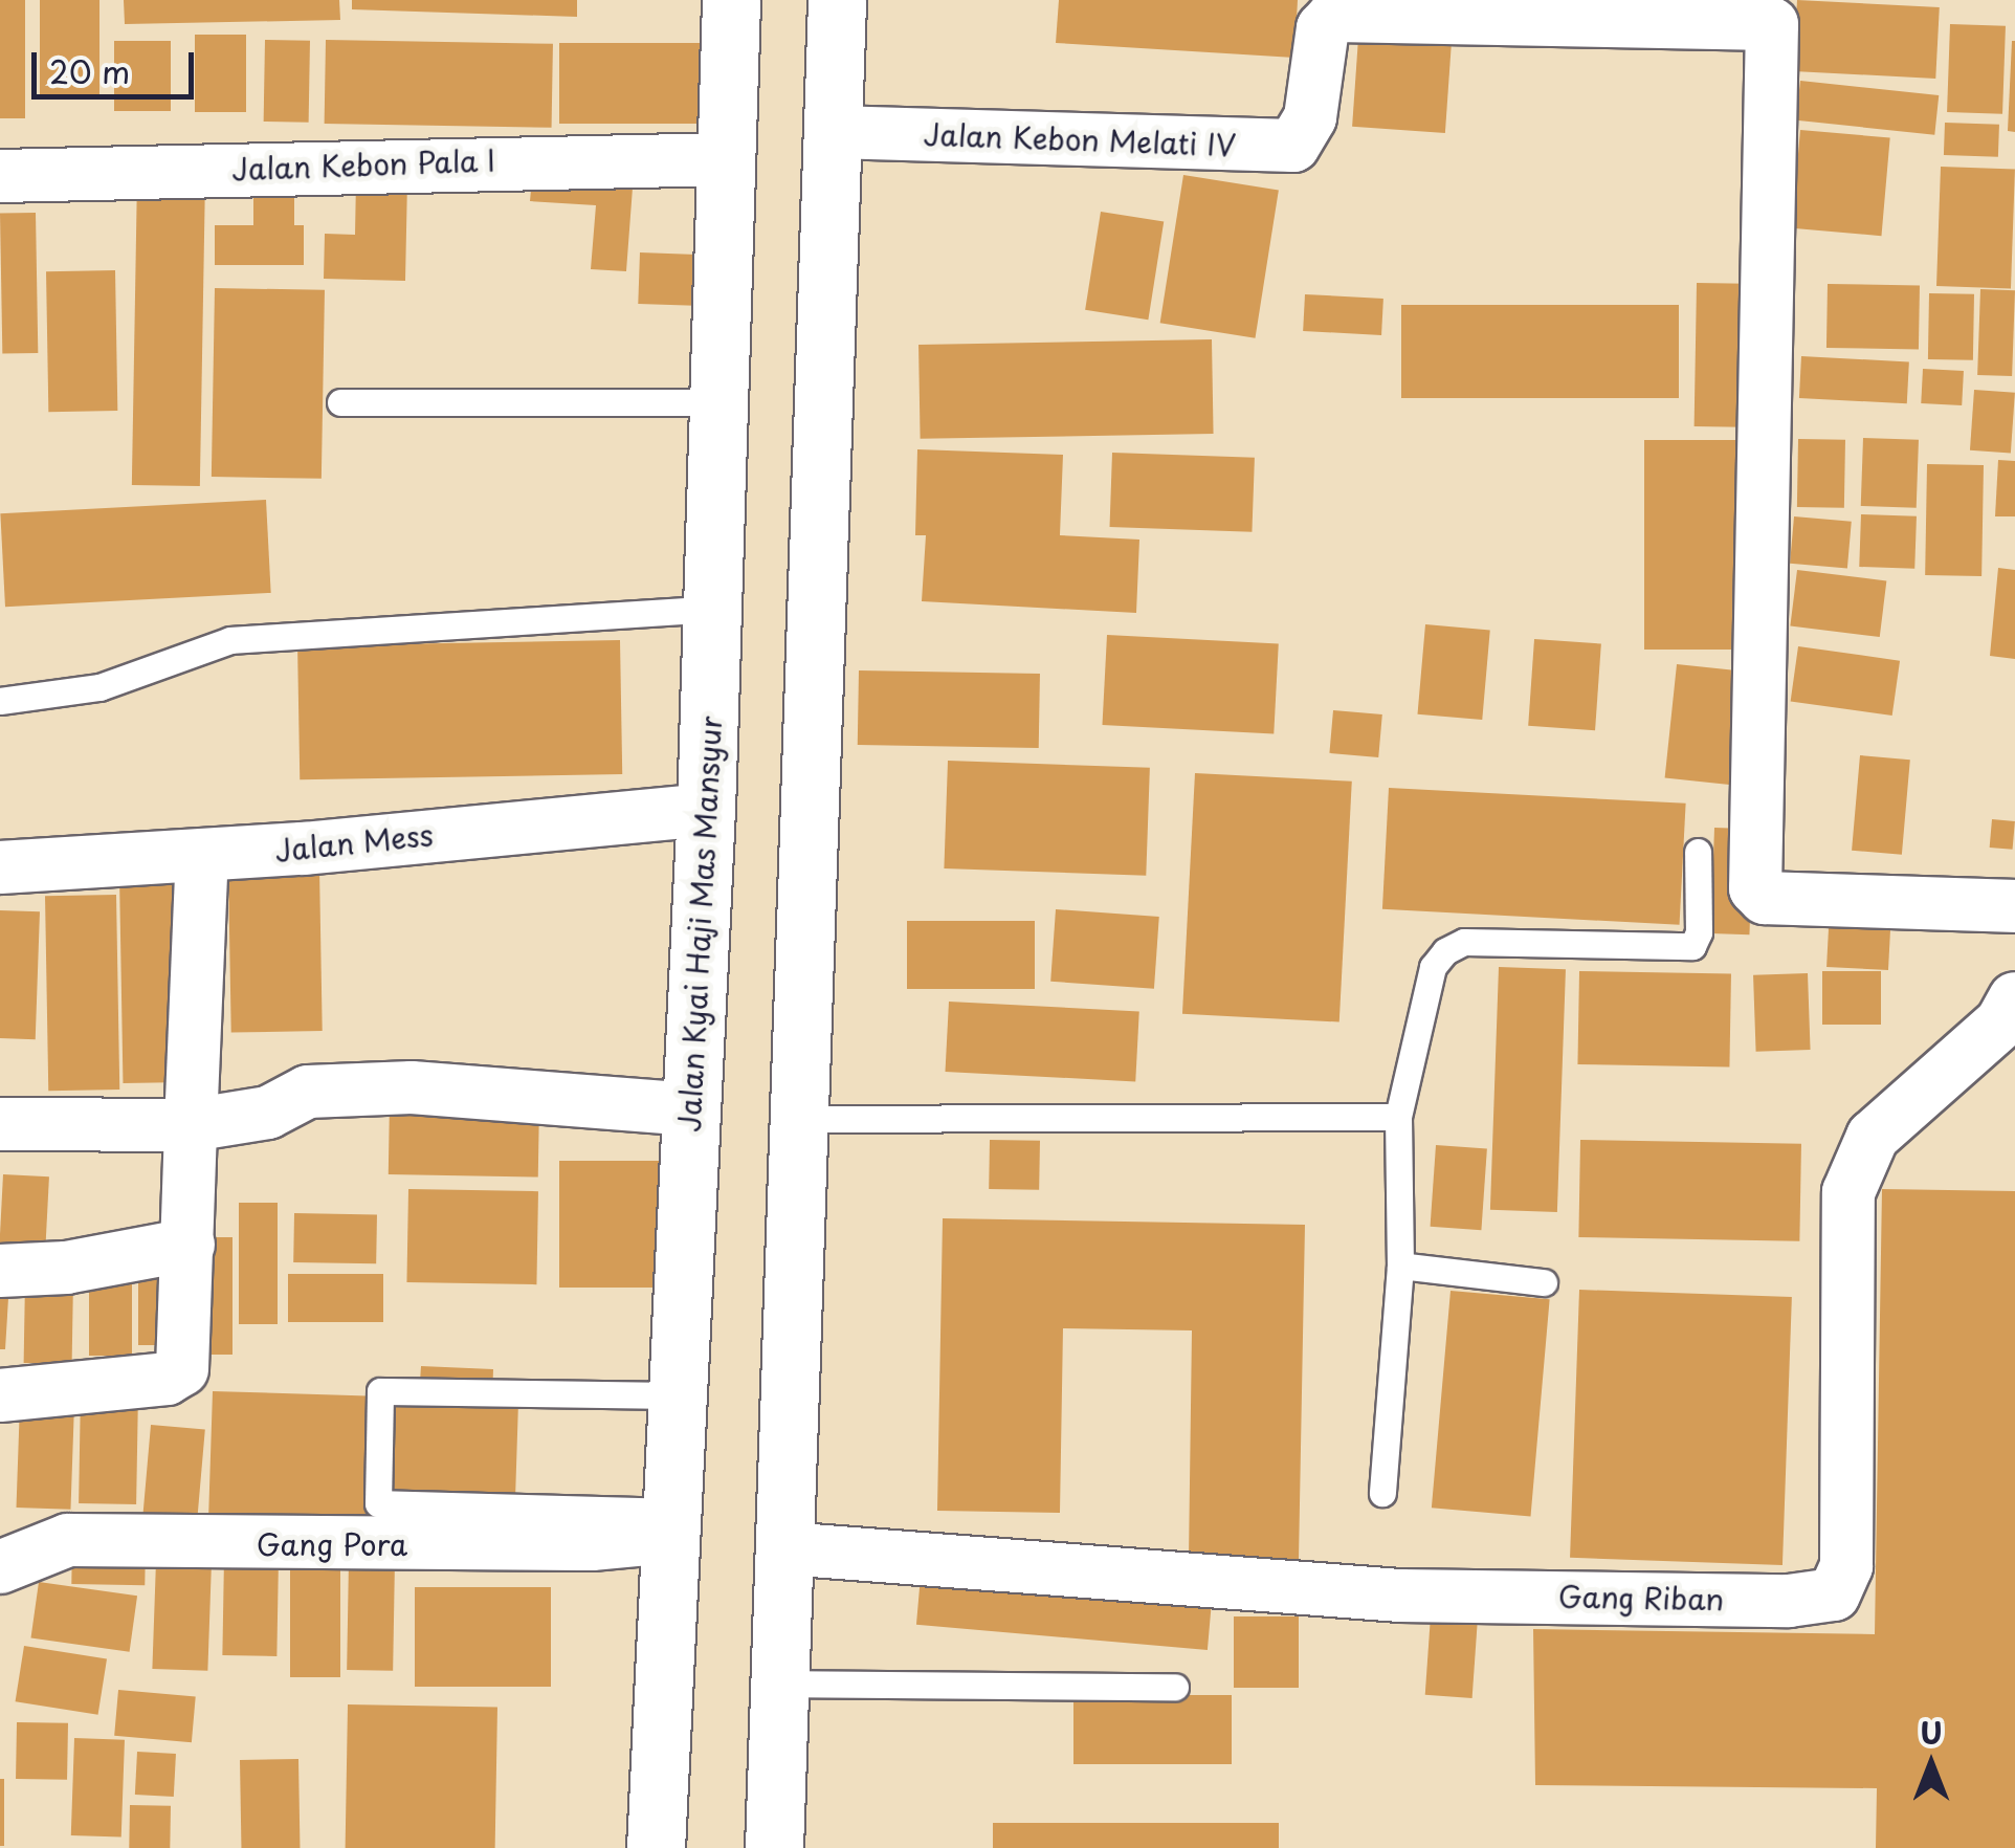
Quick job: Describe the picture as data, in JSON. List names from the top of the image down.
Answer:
{
  "streets": {
    "main road": ["Jalan Kyai Haji Mas Mansyur"],
    "street": [
      "Jalan Kebon Melati IV",
      "Jalan Kebon Pala I",
      "Jalan Mess",
      "Gang Pora",
      "Gang Riban"
    ]
  },
  "crossings": [
    ["Jalan Kebon Pala I", "Jalan Kyai Haji Mas Mansyur"],
    ["Jalan Mess", "Jalan Kyai Haji Mas Mansyur"],
    ["Jalan Kyai Haji Mas Mansyur", "Gang Pora"]
  ],
  "scale_bar": "20 m",
  "north": "top"
}
